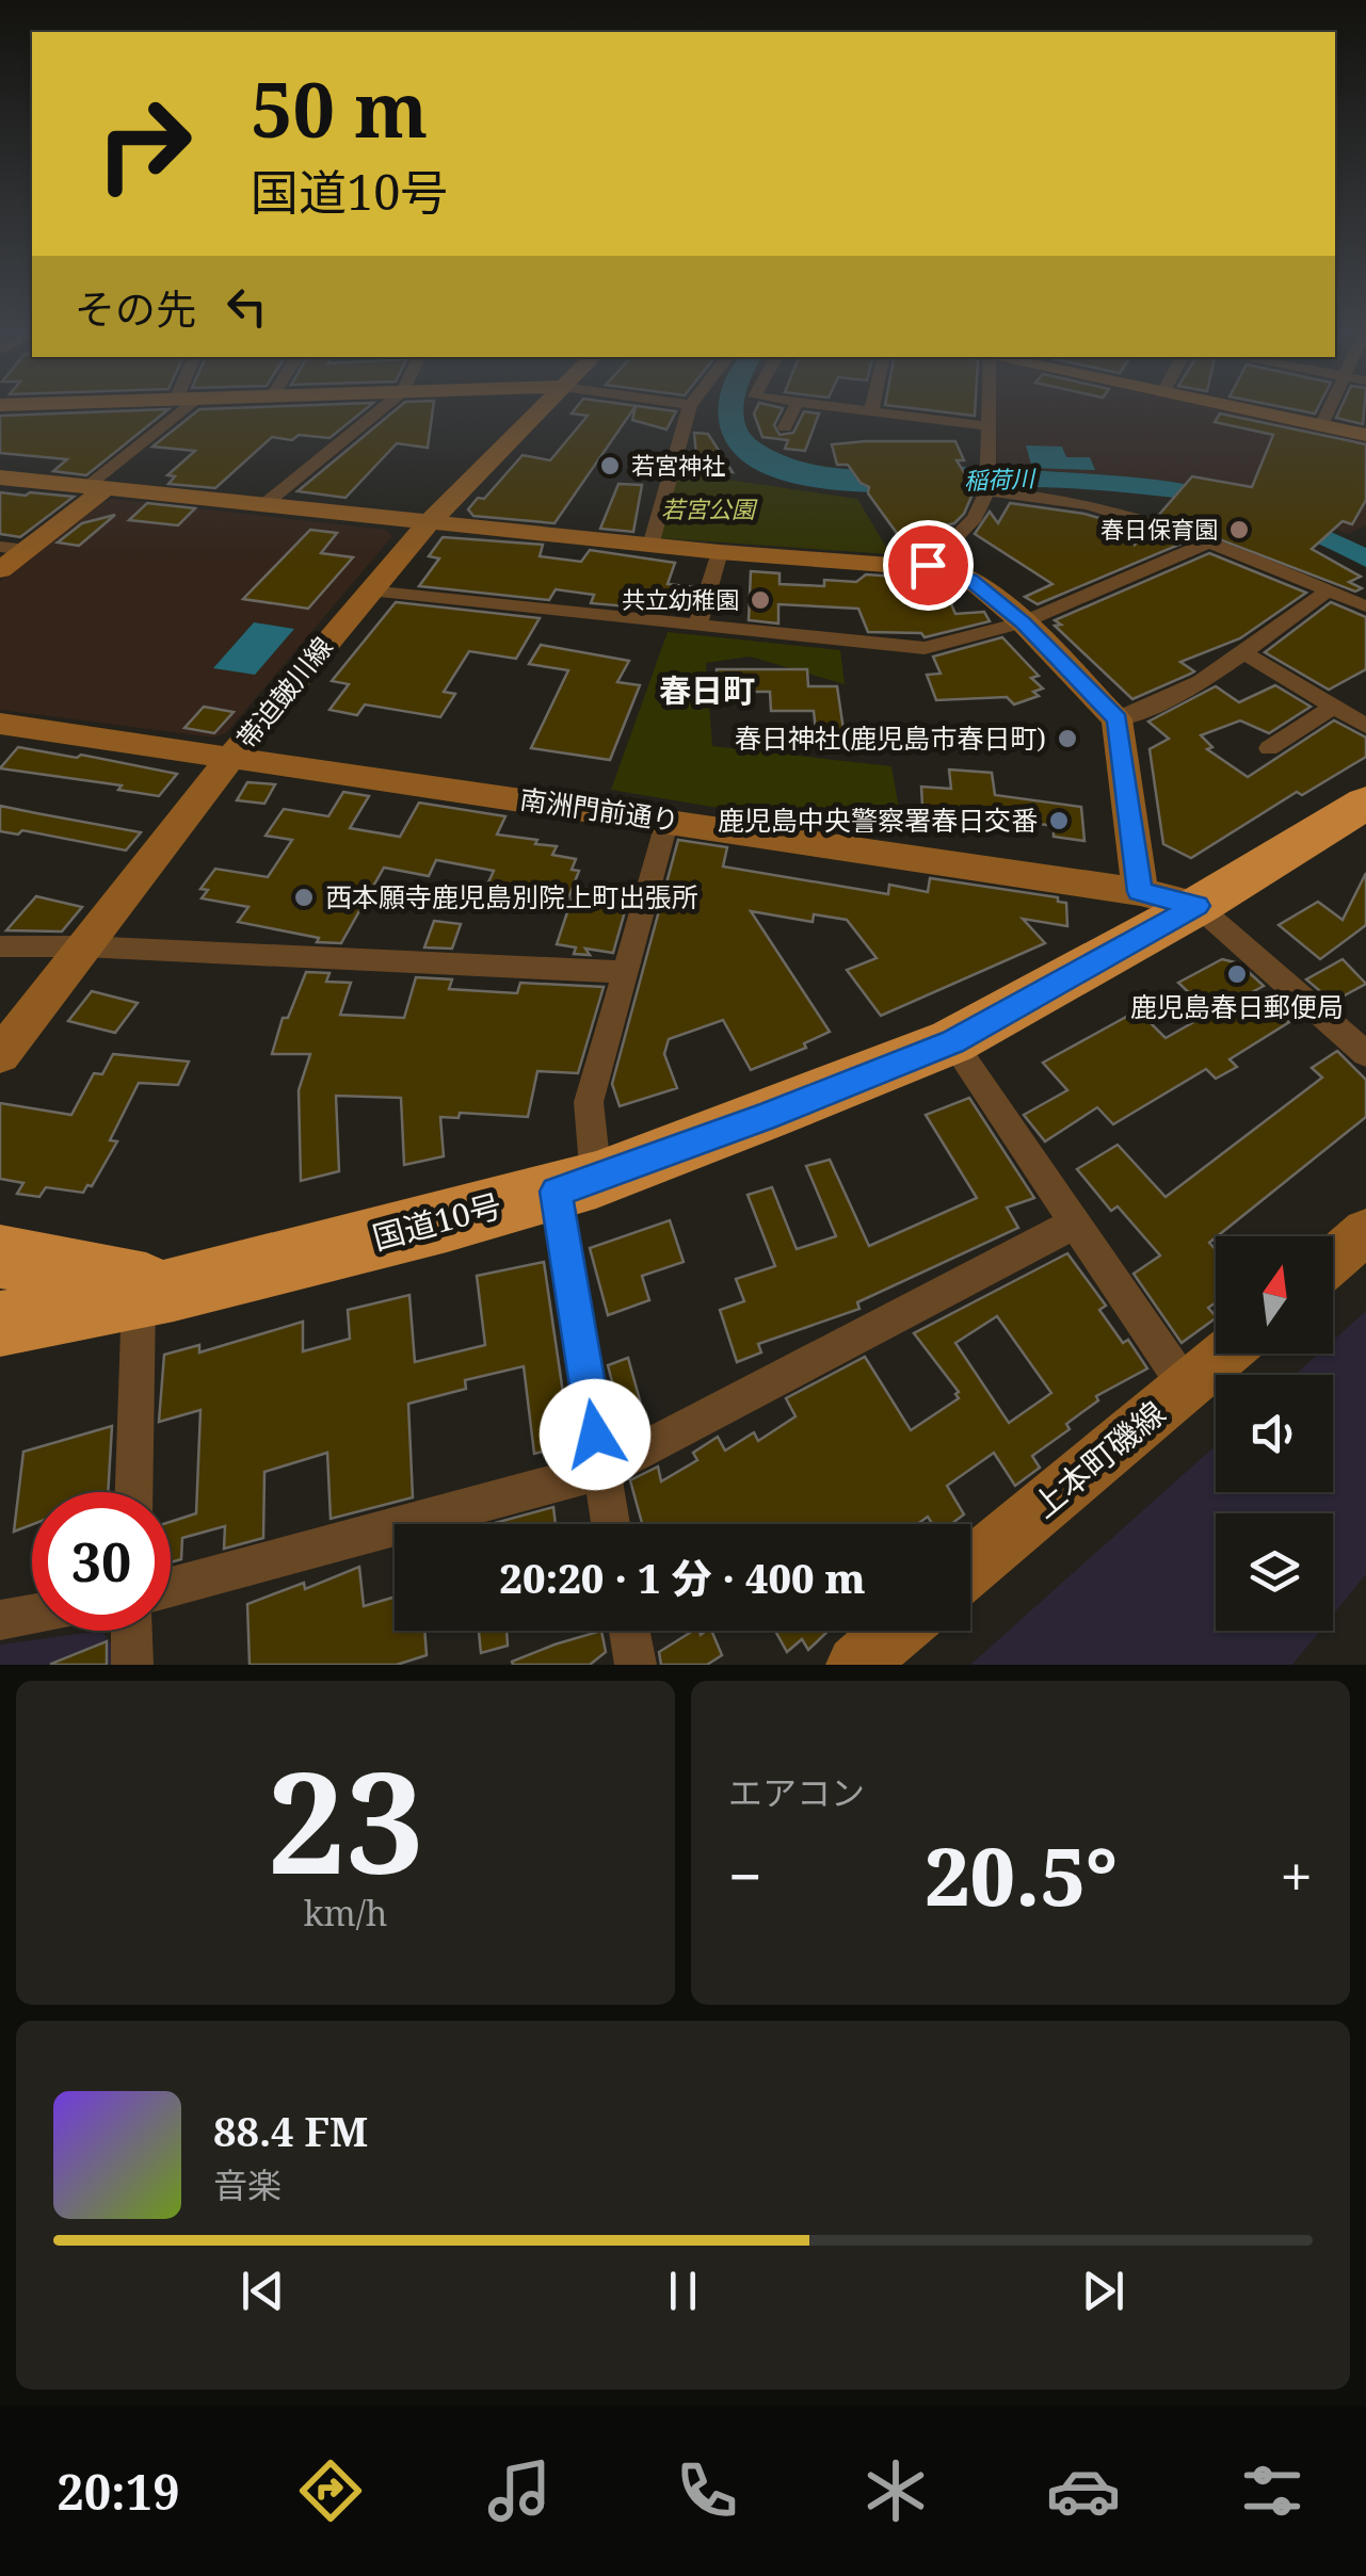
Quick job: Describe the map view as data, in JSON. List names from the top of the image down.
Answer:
{
  "streets": {
    "highway": ["国道10号"],
    "street": ["帯迫皷川線", "南洲門前通り", "上本町磯線"]
  },
  "crossings": [
    ["帯迫皷川線", "南洲門前通り"],
    ["南洲門前通り", "国道10号"]
  ],
  "districts": ["春日町"],
  "water": ["稲荷川"],
  "parks": ["若宮公園"],
  "places": [
    "若宮神社",
    "春日保育園",
    "共立幼稚園",
    "春日神社(鹿児島市春日町)",
    "鹿児島中央警察署春日交番",
    "西本願寺鹿児島別院上町出張所",
    "鹿児島春日郵便局"
  ],
  "north": "top",
  "page": {
    "turn": ["50 m", "国道10号"],
    "then": "その先",
    "limit": "30",
    "trip": "20:20 · 1 分 · 400 m",
    "tile": [
      ["23", "km/h"],
      "エアコン"
    ],
    "heat": ["−", "20.5°", "+"],
    "song": ["88.4 FM", "音楽"],
    "tabs": "20:19"
  }
}
